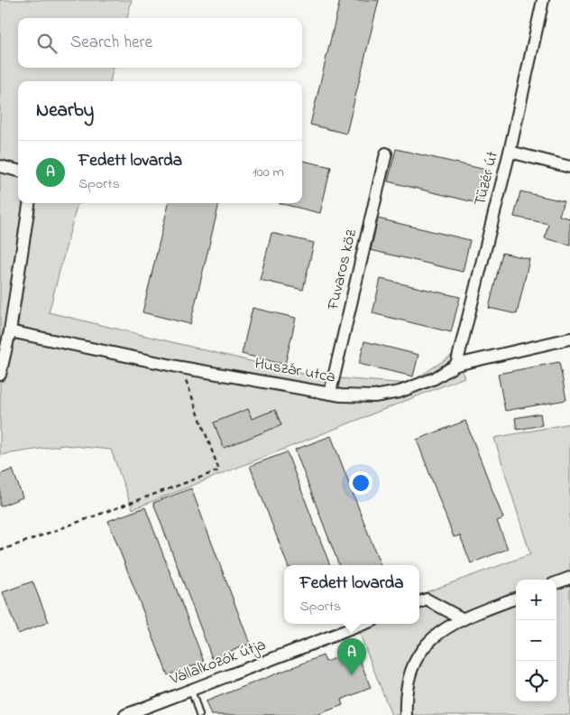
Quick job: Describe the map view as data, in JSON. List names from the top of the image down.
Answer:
{
  "streets": {
    "street": [
      "Tüzér út",
      "Fuvaros köz",
      "Huszár utca",
      "Vállalkozók útja"
    ]
  },
  "crossings": [
    ["Tüzér út", "Huszár utca"],
    ["Fuvaros köz", "Huszár utca"]
  ],
  "page": {
    "search": "Search here",
    "heading": "Nearby",
    "list": [
      {
        "mark": "A",
        "name": "Fedett lovarda",
        "note": "Sports",
        "value": "100 m"
      }
    ],
    "popup": ["Fedett lovarda", "Sports"],
    "map_buttons": ["+", "−"],
    "pins": "A"
  }
}
